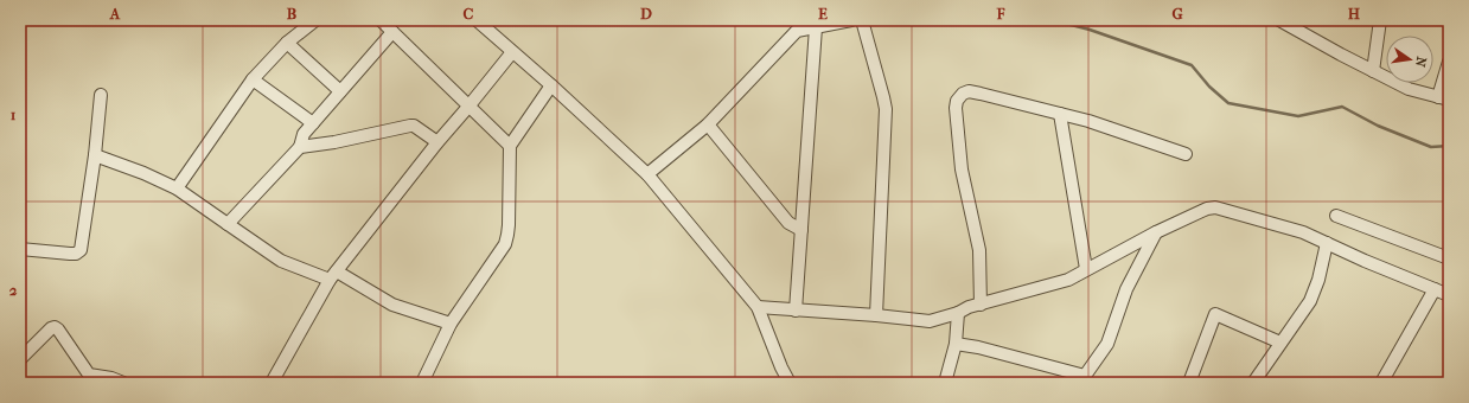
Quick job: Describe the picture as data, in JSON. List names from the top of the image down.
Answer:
{
  "north": "right",
  "grid": {
    "columns": [
      "A",
      "B",
      "C",
      "D",
      "E",
      "F",
      "G",
      "H"
    ],
    "rows": ["1", "2"]
  }
}
